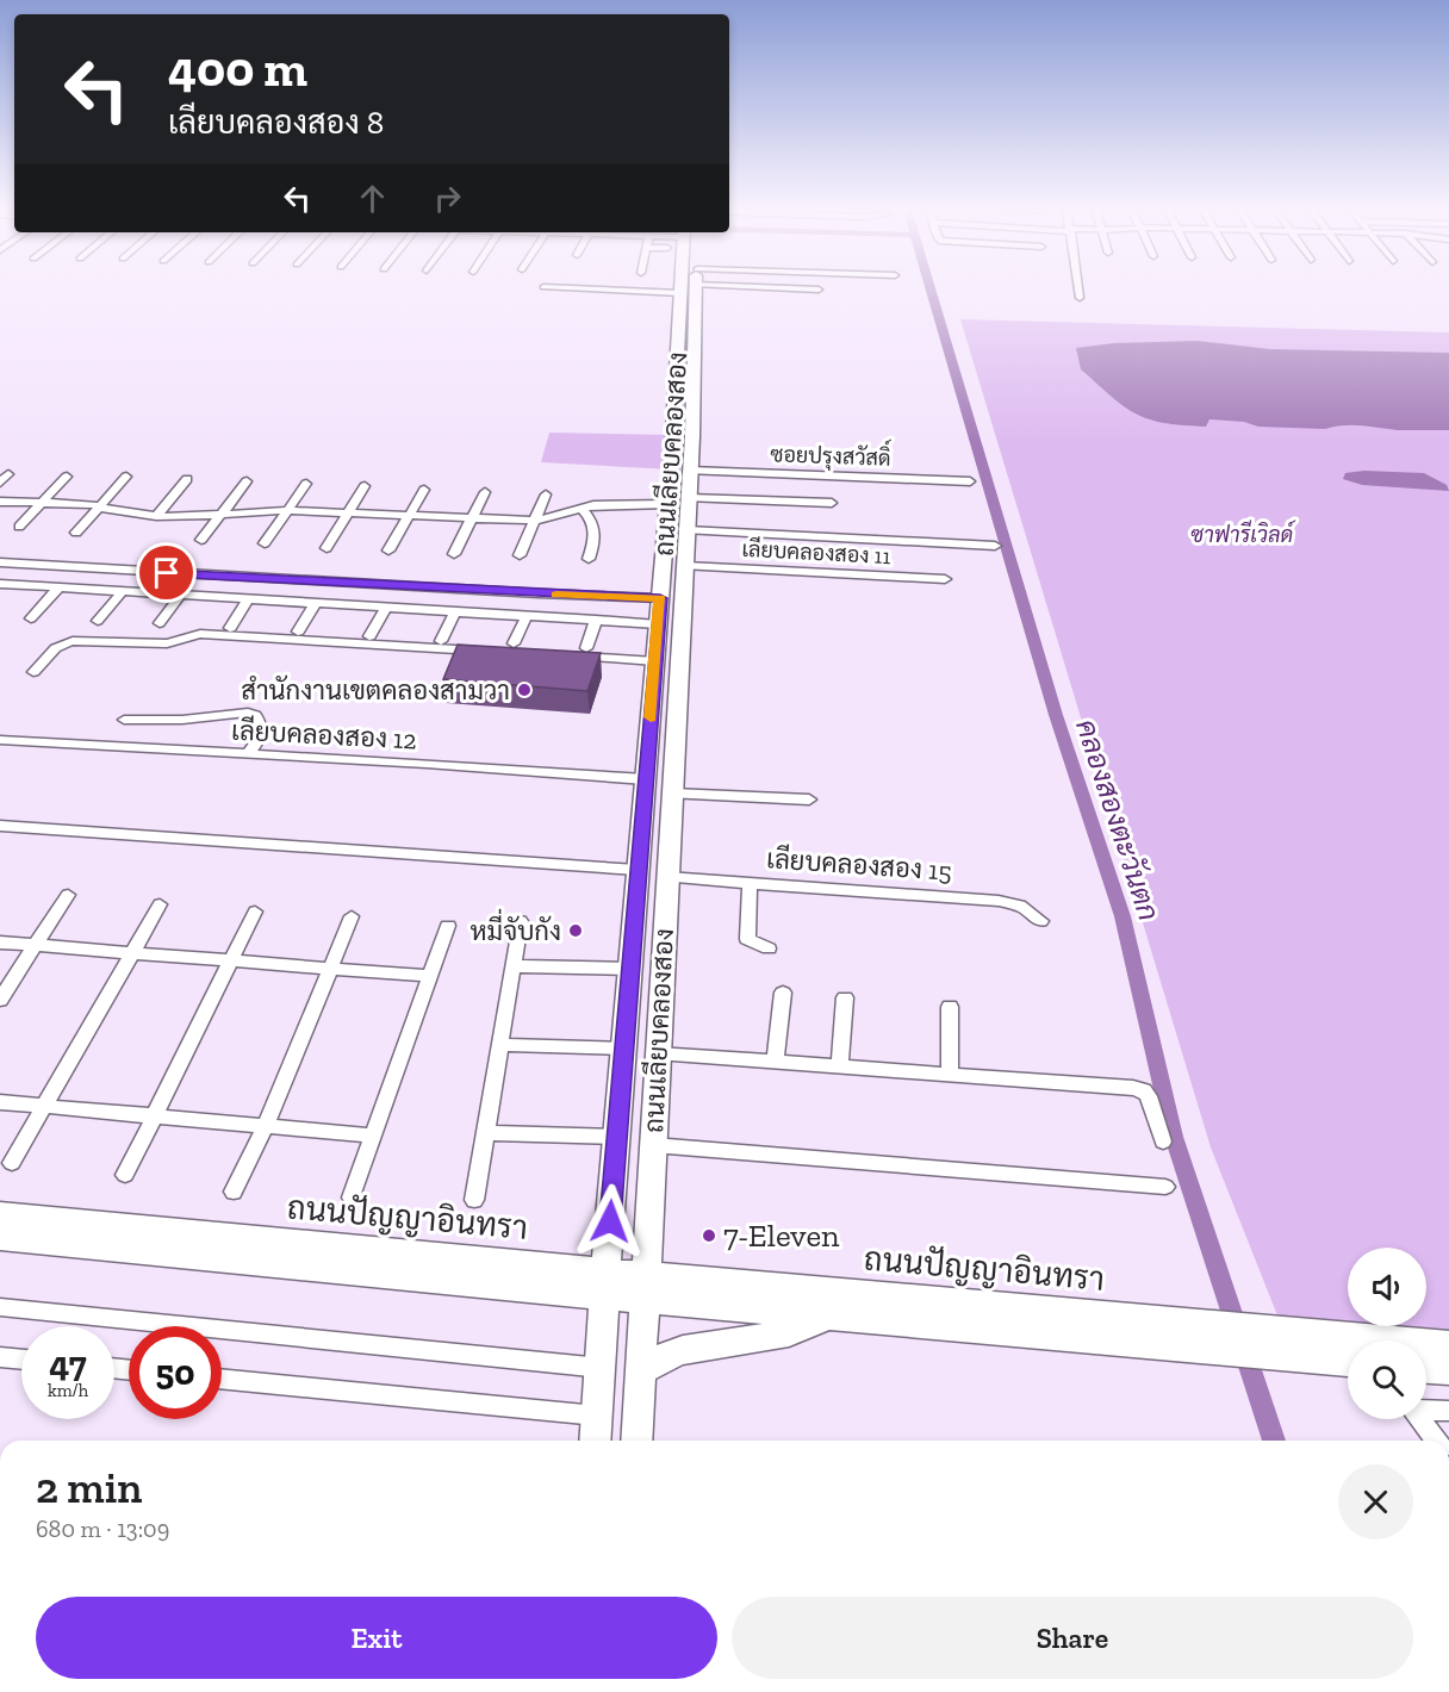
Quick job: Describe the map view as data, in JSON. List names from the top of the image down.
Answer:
{
  "streets": {
    "main road": ["ถนนเลียบคลองสอง", "ถนนปัญญาอินทรา"],
    "street": [
      "ซอยปรุงสวัสดิ์",
      "เลียบคลองสอง 11",
      "เลียบคลองสอง 12",
      "เลียบคลองสอง 15"
    ]
  },
  "crossings": [
    ["ถนนเลียบคลองสอง", "ซอยปรุงสวัสดิ์"],
    ["ถนนเลียบคลองสอง", "เลียบคลองสอง 11"],
    ["ถนนเลียบคลองสอง", "เลียบคลองสอง 12"],
    ["ถนนเลียบคลองสอง", "เลียบคลองสอง 15"],
    ["ถนนเลียบคลองสอง", "ถนนปัญญาอินทรา"]
  ],
  "water": ["คลองสองตะวันตก"],
  "parks": ["ซาฟารีเวิลด์"],
  "places": ["สำนักงานเขตคลองสามวา", "หมี่จับกัง", "7-Eleven"],
  "page": {
    "turn": ["400 m", "เลียบคลองสอง 8"],
    "speed": "47 km/h",
    "limit": "50",
    "heading": ["2 min", "680 m · 13:09"],
    "buttons": ["Exit", "Share"]
  }
}
